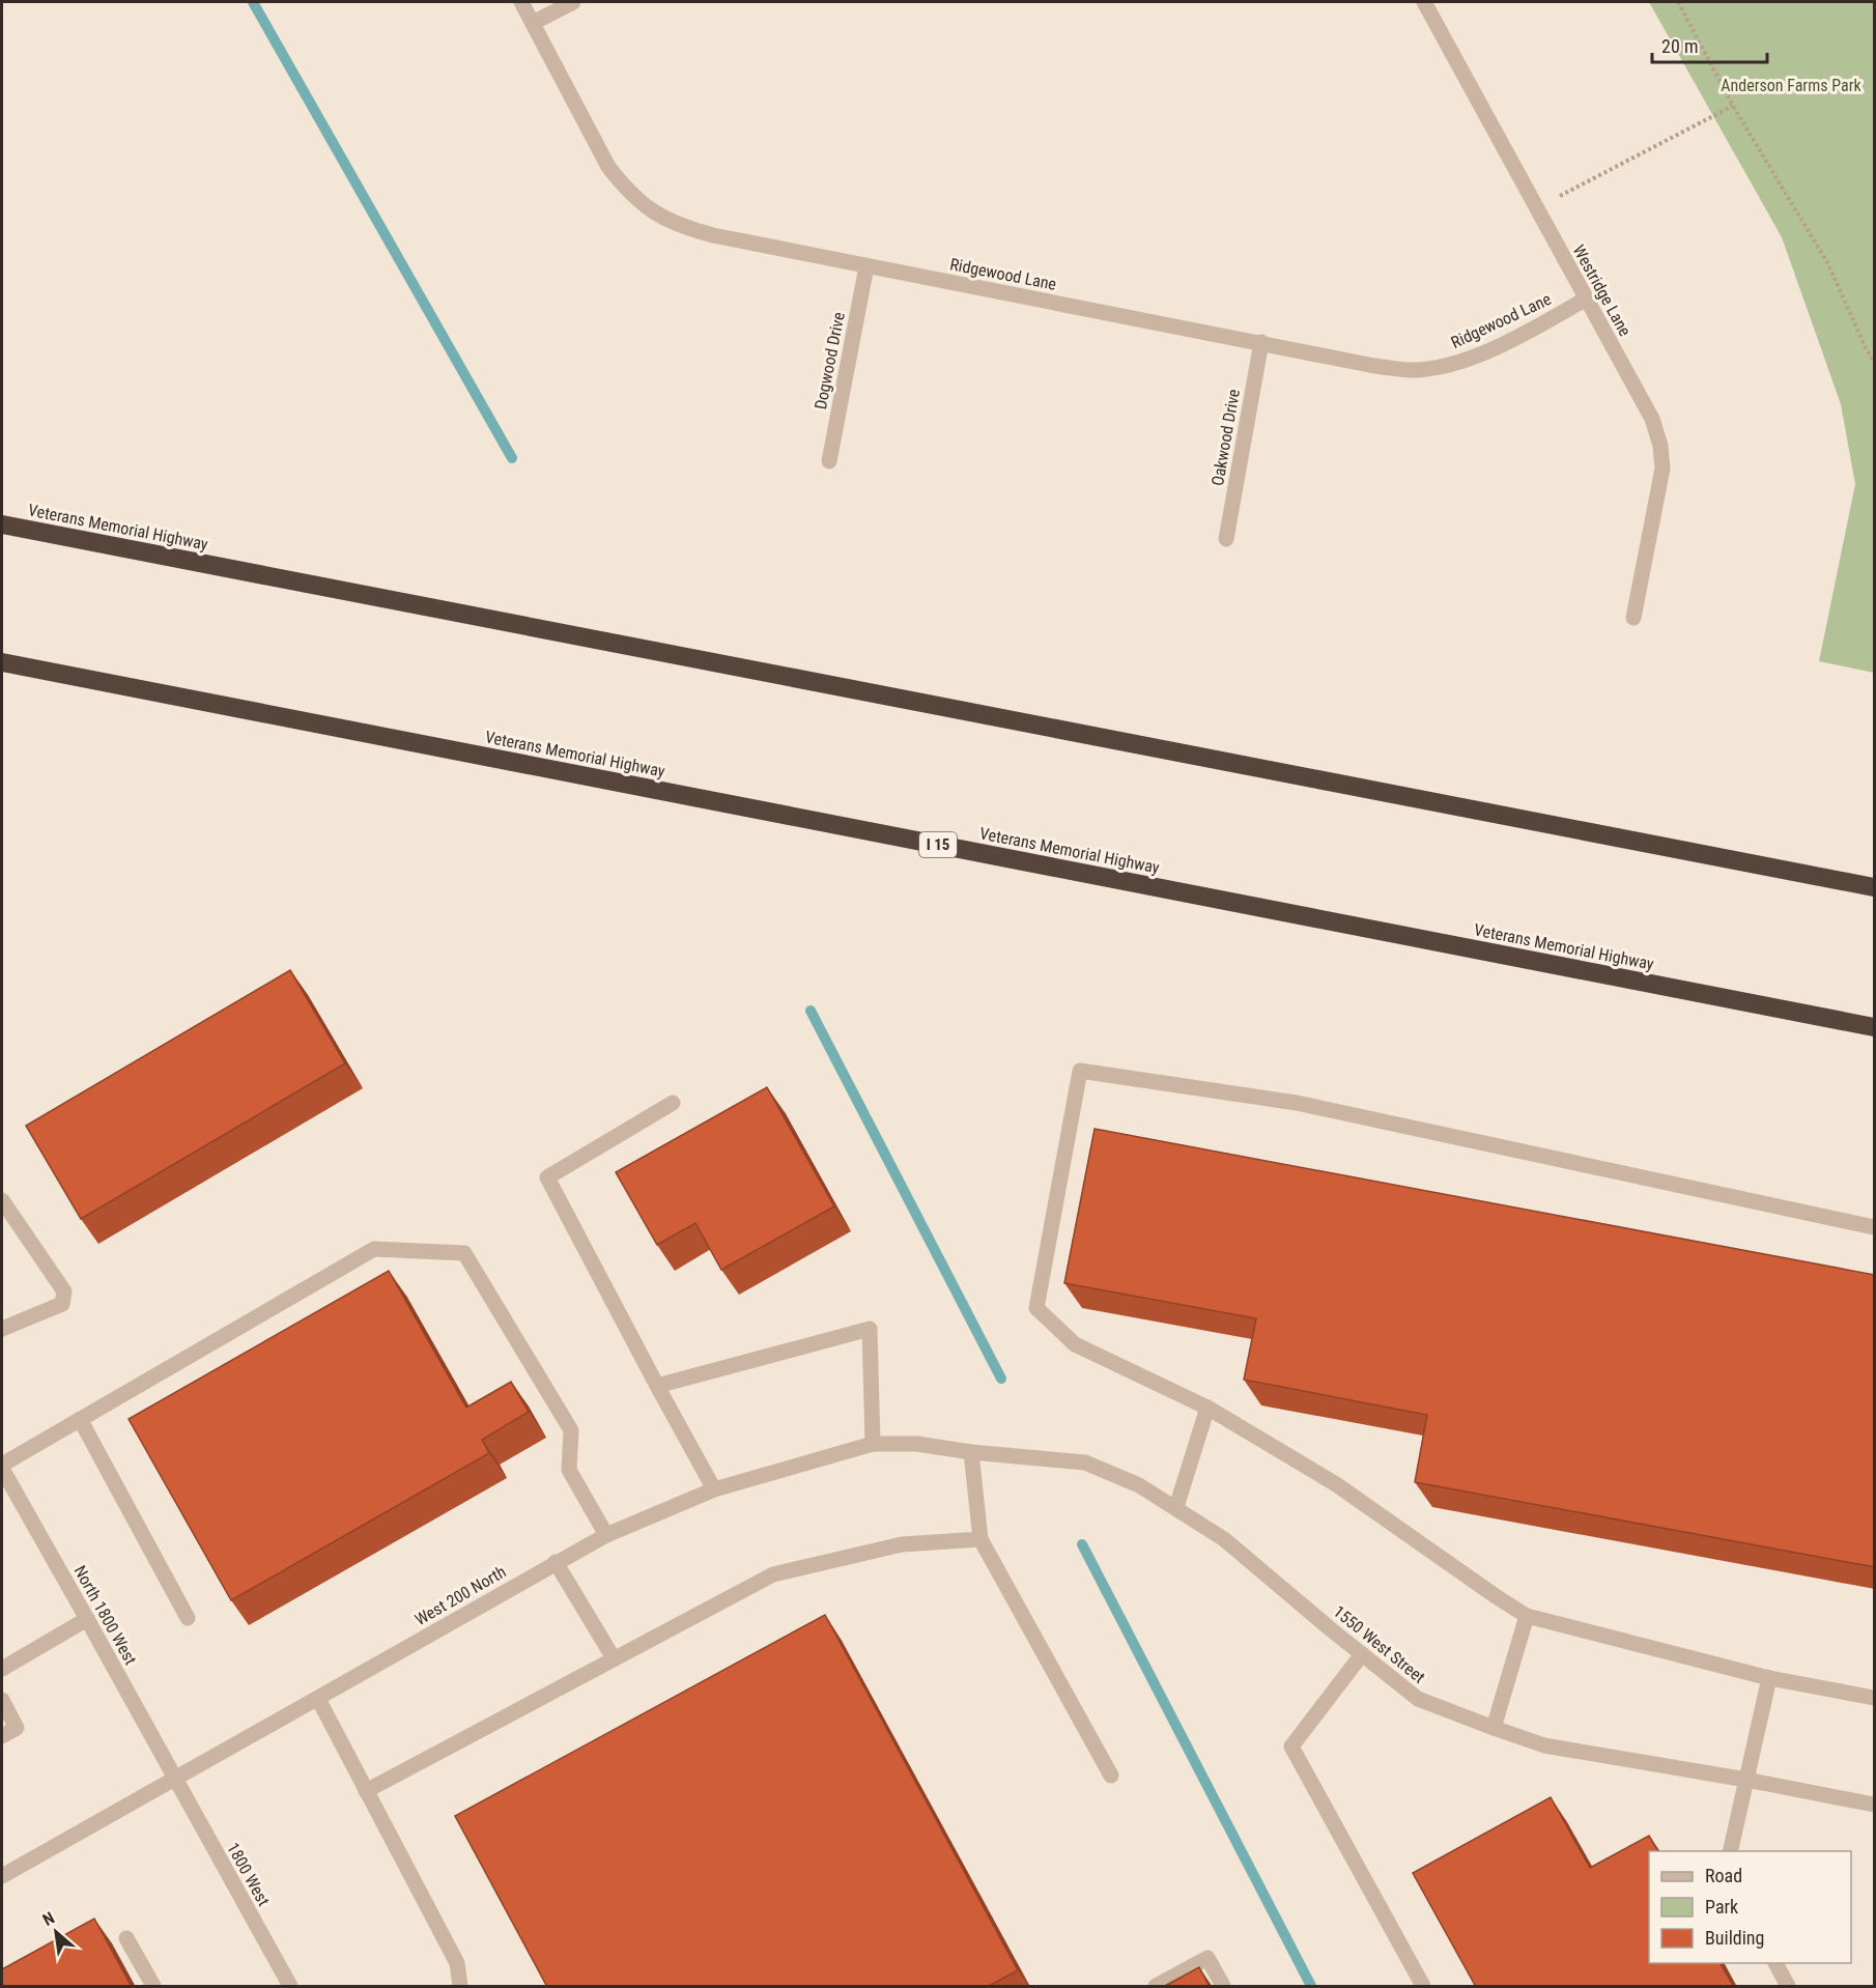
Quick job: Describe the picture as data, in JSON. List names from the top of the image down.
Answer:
{
  "streets": {
    "highway": ["Veterans Memorial Highway", "I 15"],
    "street": [
      "Ridgewood Lane",
      "Westridge Lane",
      "Dogwood Drive",
      "Oakwood Drive",
      "West 200 North",
      "North 1800 West",
      "1550 West Street",
      "1800 West"
    ]
  },
  "crossings": [
    ["Ridgewood Lane", "Westridge Lane"],
    ["Ridgewood Lane", "Dogwood Drive"],
    ["Ridgewood Lane", "Oakwood Drive"],
    ["West 200 North", "North 1800 West"],
    ["West 200 North", "1550 West Street"],
    ["West 200 North", "1800 West"],
    ["North 1800 West", "1800 West"]
  ],
  "parks": ["Anderson Farms Park"],
  "legend": ["Road", "Park", "Building"],
  "scale_bar": "20 m",
  "north": "top left"
}
